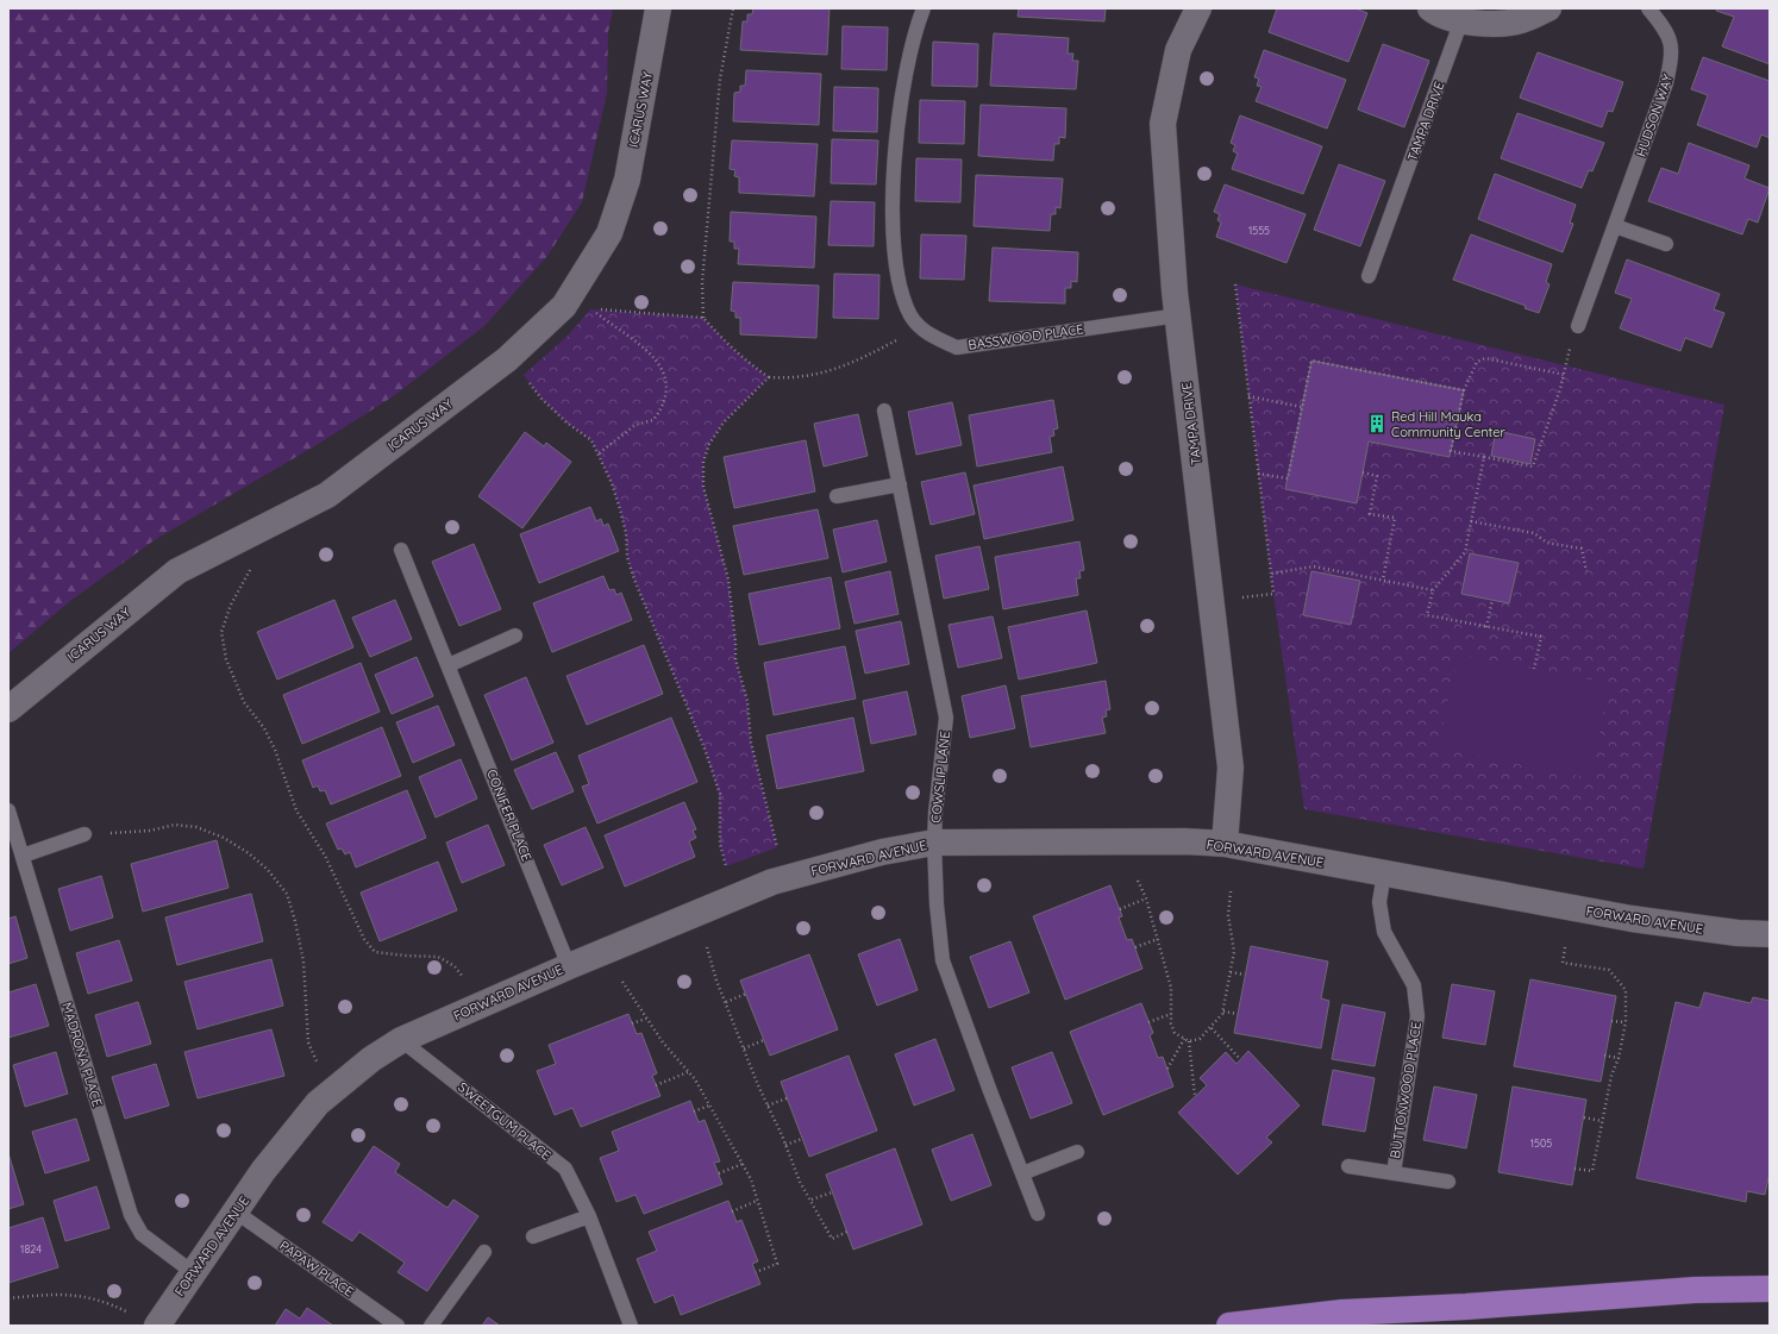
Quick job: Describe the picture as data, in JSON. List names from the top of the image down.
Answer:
{
  "streets": {
    "street": ["ICARUS WAY", "TAMPA DRIVE", "FORWARD AVENUE"],
    "lane": [
      "HUDSON WAY",
      "BASSWOOD PLACE",
      "COWSLIP LANE",
      "CONIFER PLACE",
      "MADRONA PLACE",
      "BUTTONWOOD PLACE",
      "SWEETGUM PLACE",
      "PAPAW PLACE"
    ]
  },
  "crossings": [
    ["TAMPA DRIVE", "BASSWOOD PLACE"],
    ["TAMPA DRIVE", "FORWARD AVENUE"],
    ["COWSLIP LANE", "FORWARD AVENUE"],
    ["CONIFER PLACE", "FORWARD AVENUE"],
    ["FORWARD AVENUE", "MADRONA PLACE"],
    ["FORWARD AVENUE", "BUTTONWOOD PLACE"],
    ["FORWARD AVENUE", "SWEETGUM PLACE"],
    ["FORWARD AVENUE", "PAPAW PLACE"]
  ],
  "places": {
    "building": ["Red Hill Mauka Community Center"]
  },
  "house_numbers": ["1555", "1505", "1824"]
}
